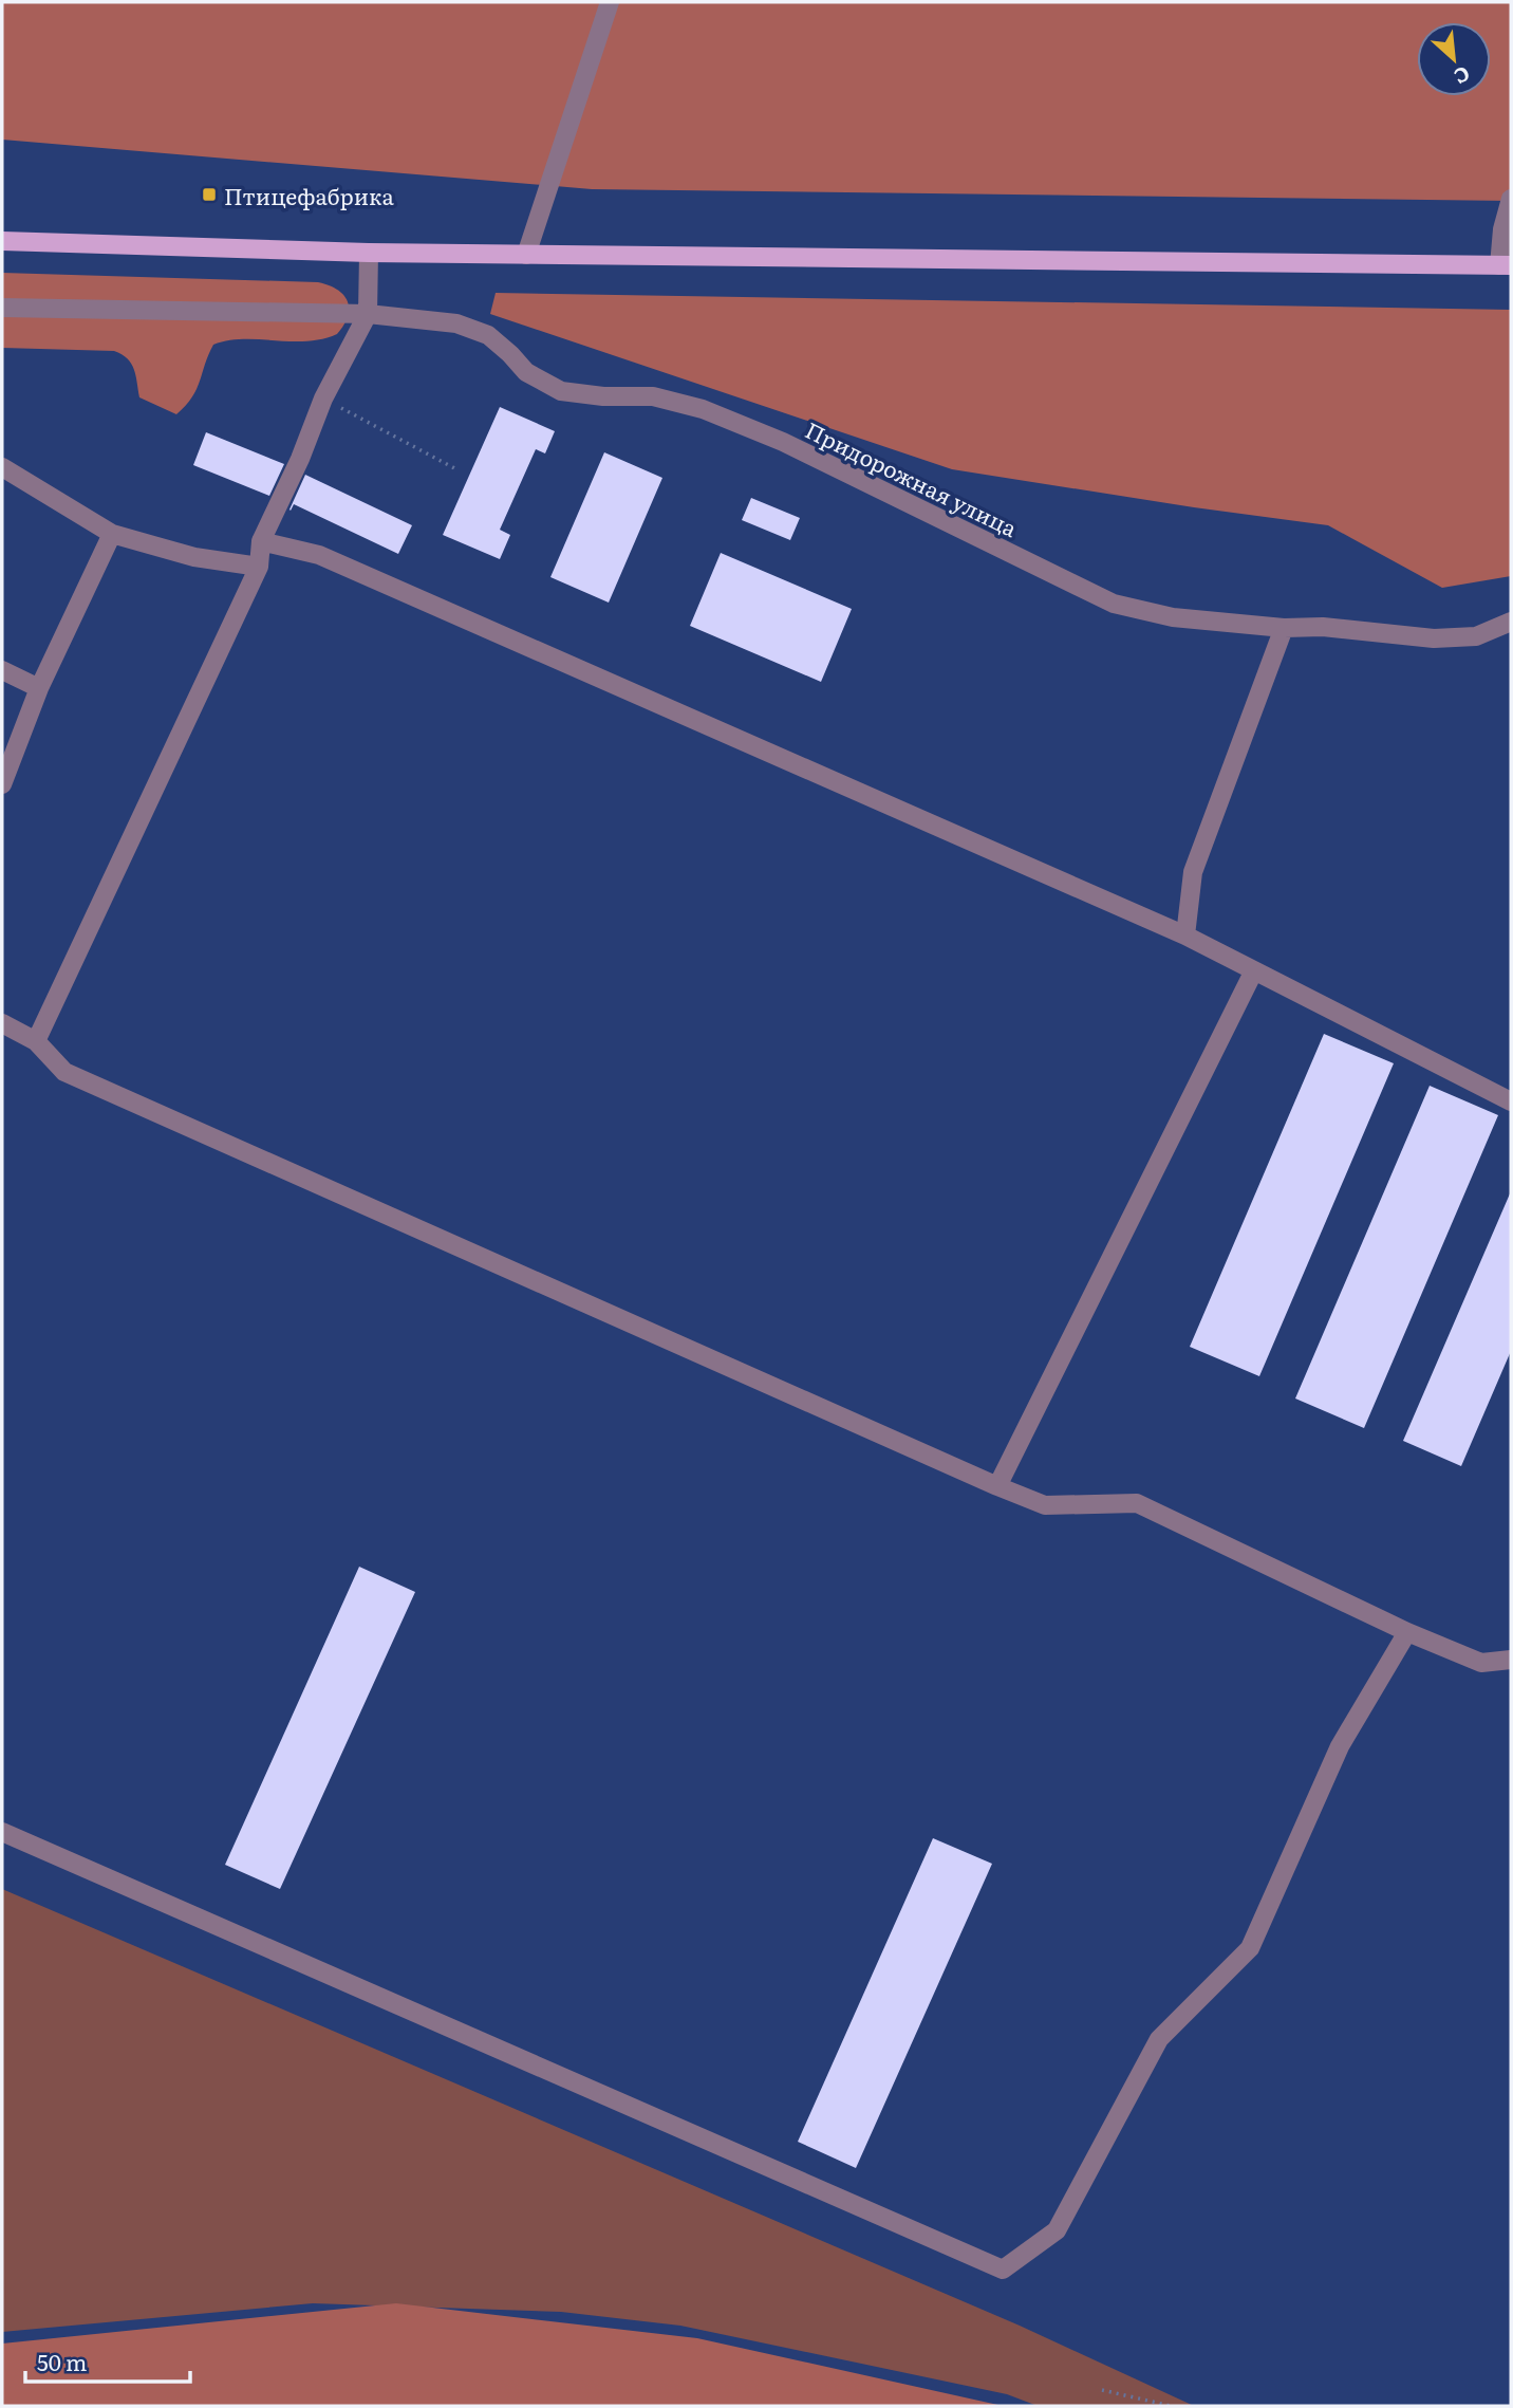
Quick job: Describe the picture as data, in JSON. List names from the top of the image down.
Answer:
{
  "streets": {
    "street": ["Придорожная улица"]
  },
  "places": {
    "transit": ["Птицефабрика"]
  },
  "scale_bar": "50 m",
  "north": "bottom right"
}
